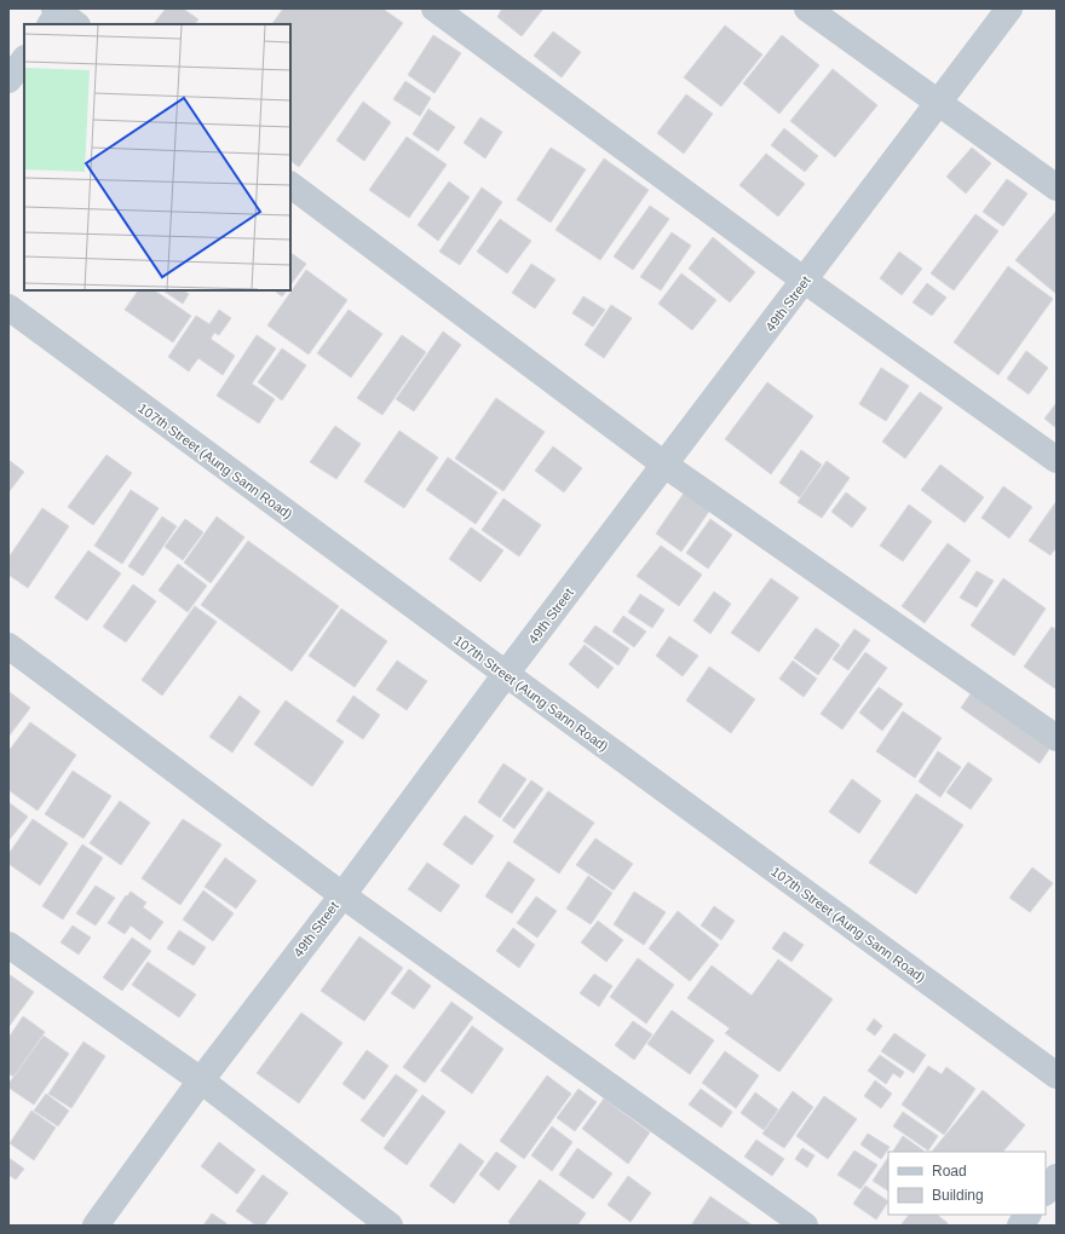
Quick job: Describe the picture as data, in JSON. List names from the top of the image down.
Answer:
{
  "streets": {
    "street": ["49th Street", "107th Street (Aung Sann Road)"]
  },
  "crossings": [
    ["49th Street", "107th Street (Aung Sann Road)"]
  ],
  "legend": ["Road", "Building"]
}
